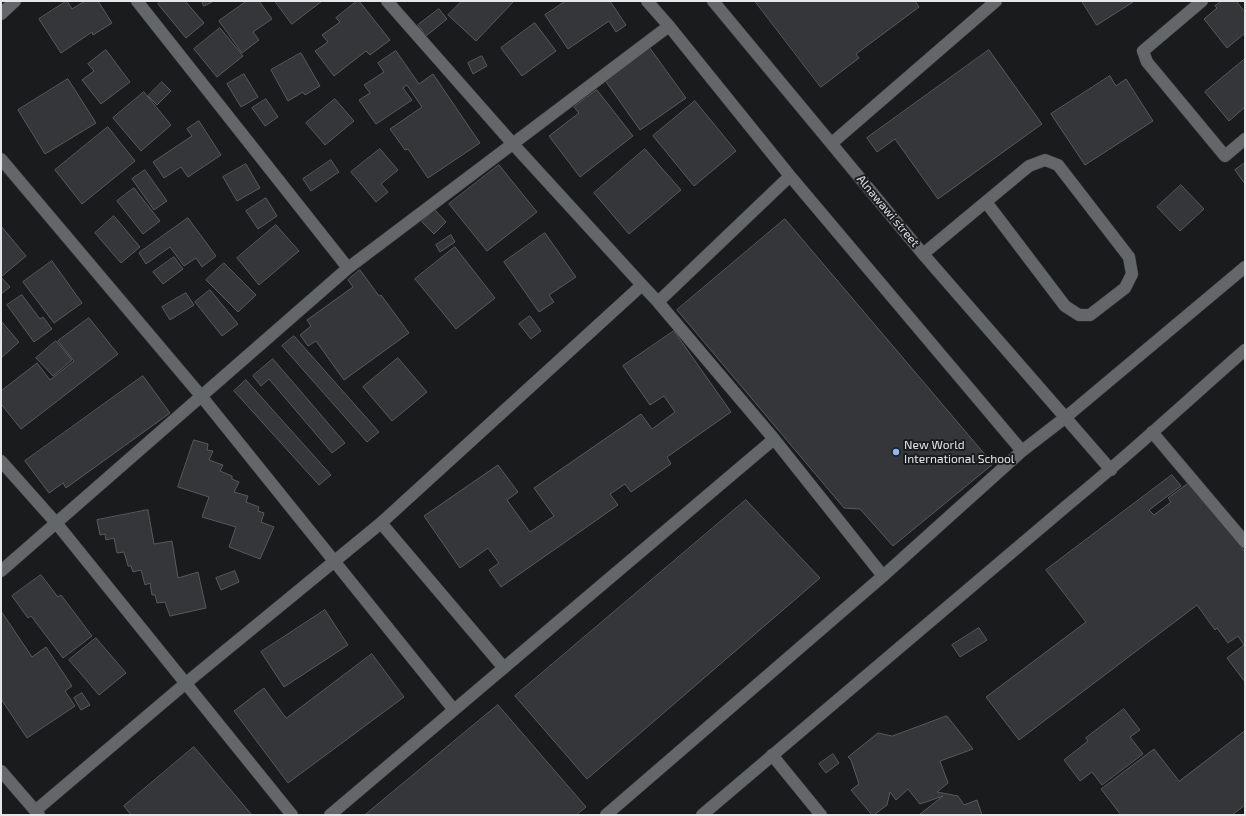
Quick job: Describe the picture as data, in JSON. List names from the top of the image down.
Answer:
{
  "streets": {
    "street": ["Alnawawi street"]
  },
  "places": ["New World International School"]
}
